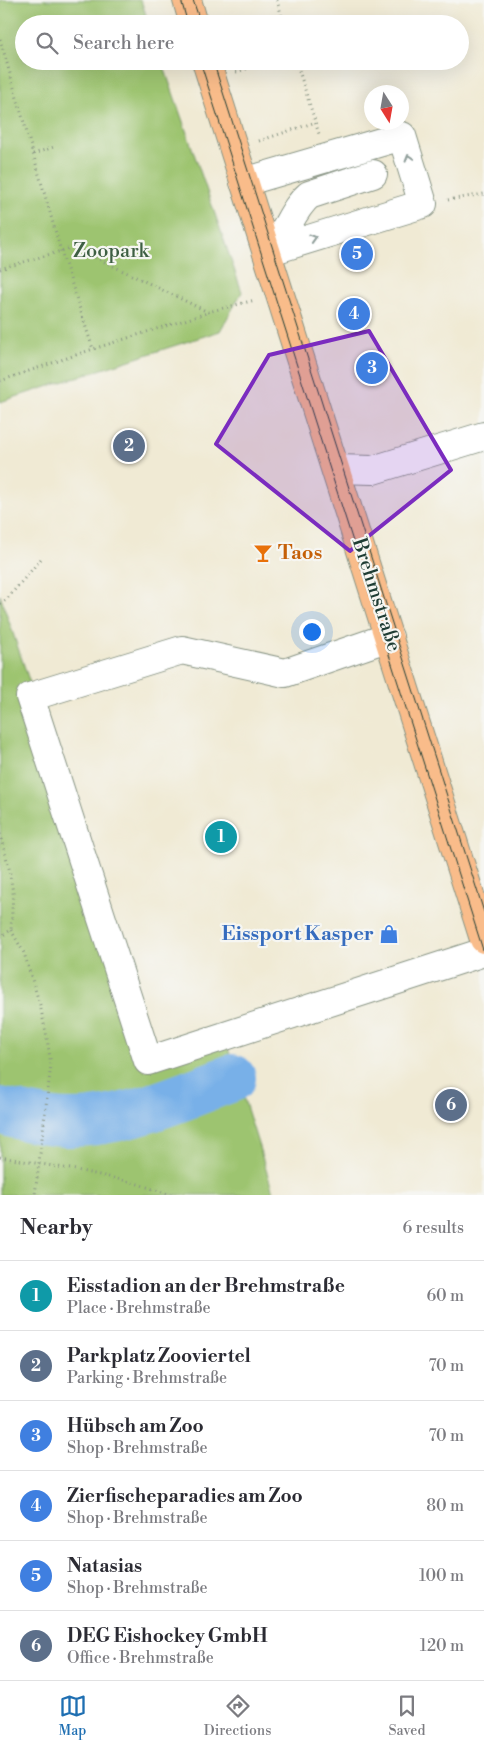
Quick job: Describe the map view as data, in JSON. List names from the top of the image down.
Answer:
{
  "streets": {
    "main road": ["Brehmstraße"]
  },
  "parks": ["Zoopark"],
  "places": {
    "bar": ["Taos"],
    "shop": ["Eissport Kasper"]
  },
  "north": "bottom",
  "page": {
    "search": "Search here",
    "pins": [
      "5",
      "4",
      "3",
      "2",
      "1",
      "6"
    ],
    "heading": ["Nearby", "6 results"],
    "list": [
      {
        "mark": "1",
        "name": "Eisstadion an der Brehmstraße",
        "note": "Place · Brehmstraße",
        "value": "60 m"
      },
      {
        "mark": "2",
        "name": "Parkplatz Zooviertel",
        "note": "Parking · Brehmstraße",
        "value": "70 m"
      },
      {
        "mark": "3",
        "name": "Hübsch am Zoo",
        "note": "Shop · Brehmstraße",
        "value": "70 m"
      },
      {
        "mark": "4",
        "name": "Zierfischeparadies am Zoo",
        "note": "Shop · Brehmstraße",
        "value": "80 m"
      },
      {
        "mark": "5",
        "name": "Natasias",
        "note": "Shop · Brehmstraße",
        "value": "100 m"
      },
      {
        "mark": "6",
        "name": "DEG Eishockey GmbH",
        "note": "Office · Brehmstraße",
        "value": "120 m"
      }
    ],
    "nav": ["Map", "Directions", "Saved"]
  }
}
